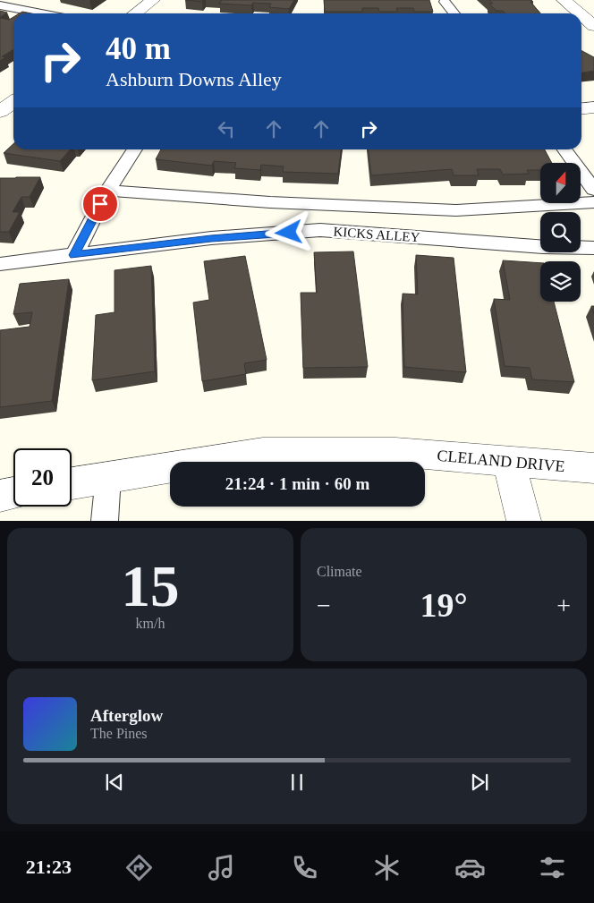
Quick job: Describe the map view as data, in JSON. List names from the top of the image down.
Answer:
{
  "streets": {
    "street": ["CLELAND DRIVE"],
    "lane": ["KICKS ALLEY"]
  },
  "north": "top",
  "page": {
    "turn": ["40 m", "Ashburn Downs Alley"],
    "limit": "20",
    "trip": "21:24 · 1 min · 60 m",
    "tile": [
      ["15", "km/h"],
      "Climate"
    ],
    "heat": ["−", "19°", "+"],
    "song": ["Afterglow", "The Pines"],
    "tabs": "21:23"
  }
}
